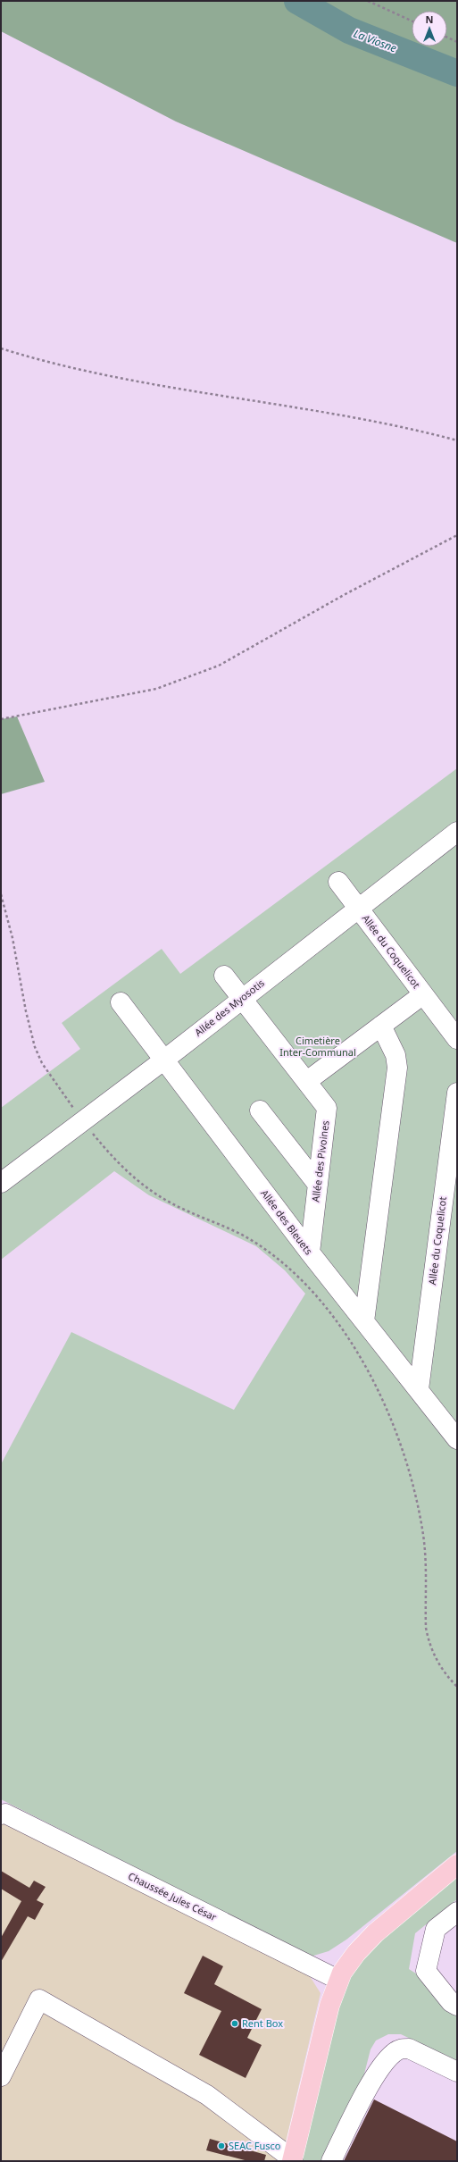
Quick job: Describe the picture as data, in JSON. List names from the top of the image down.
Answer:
{
  "streets": {
    "street": [
      "Allée du Coquelicot",
      "Allée des Myosotis",
      "Allée des Pivoines",
      "Allée des Bleuets",
      "Chaussée Jules César"
    ]
  },
  "crossings": [
    ["Allée du Coquelicot", "Allée des Myosotis"],
    ["Allée du Coquelicot", "Allée des Bleuets"],
    ["Allée des Myosotis", "Allée des Pivoines"],
    ["Allée des Myosotis", "Allée des Bleuets"],
    ["Allée des Pivoines", "Allée des Bleuets"]
  ],
  "water": ["La Viosne"],
  "parks": ["Cimetière Inter-Communal"],
  "places": ["Rent Box", "SEAC Fusco"],
  "north": "top"
}
